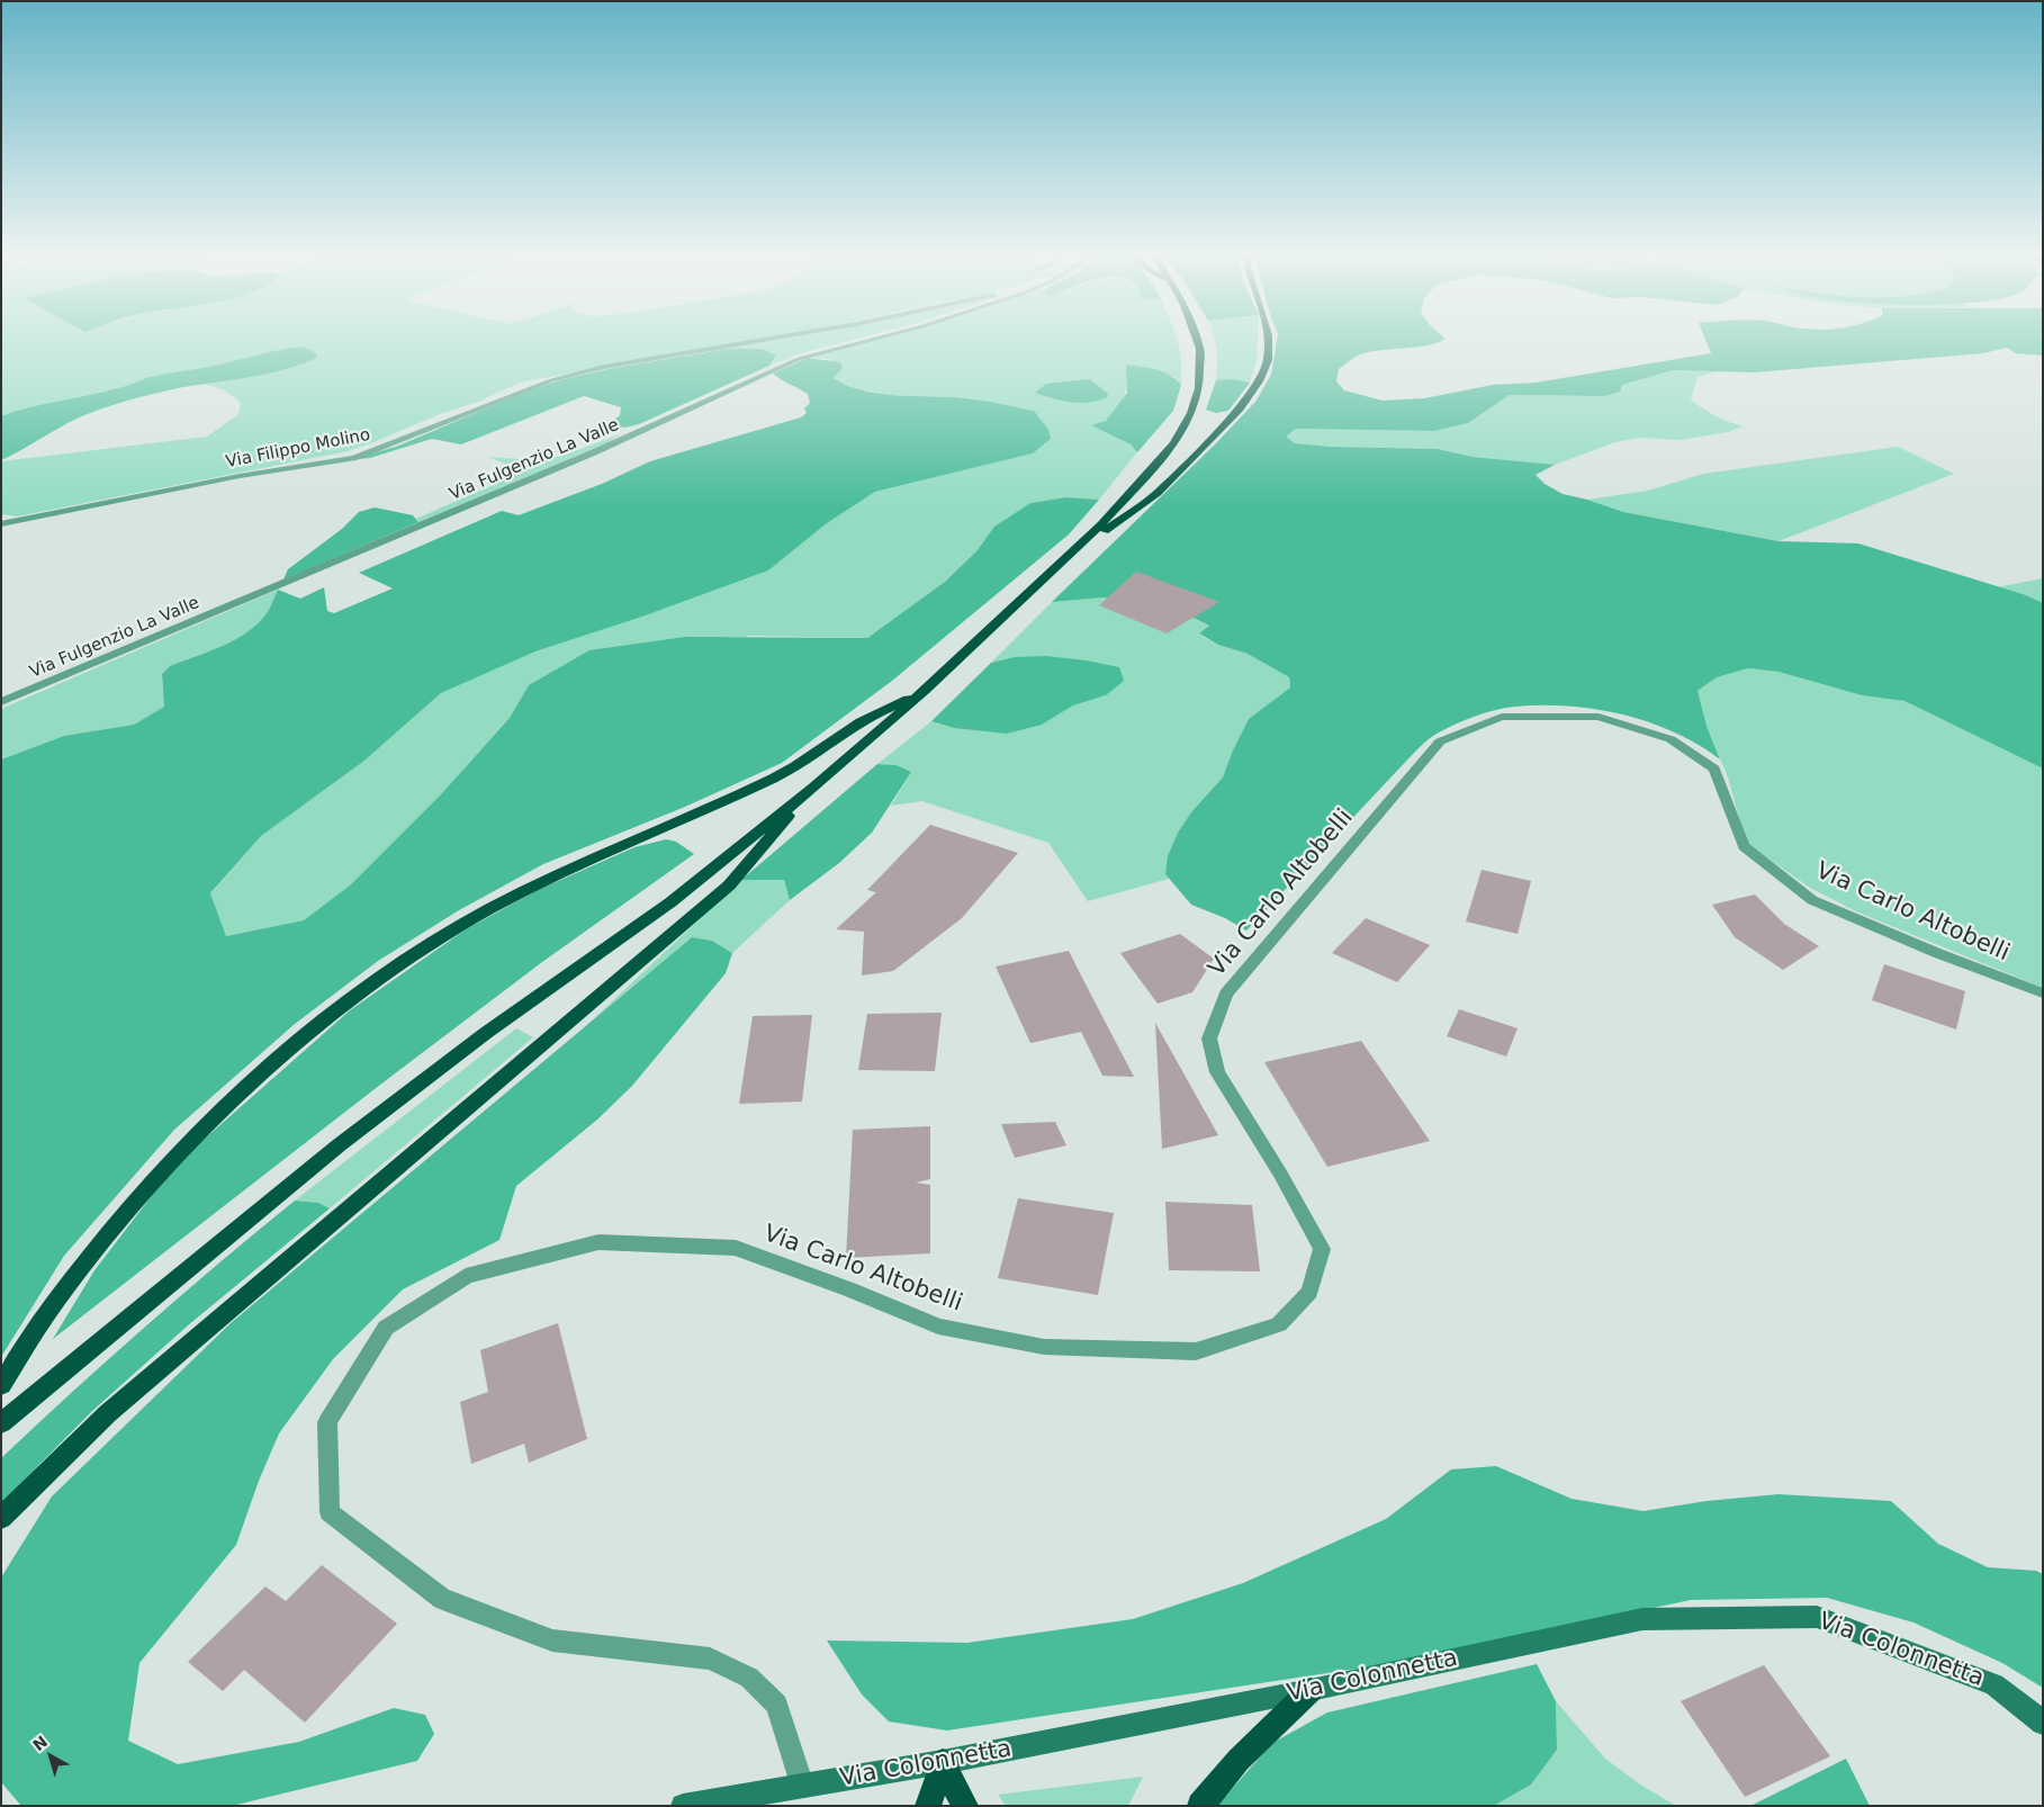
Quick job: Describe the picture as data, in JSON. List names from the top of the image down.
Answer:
{
  "streets": {
    "main road": ["Via Colonnetta"],
    "street": ["Via Filippo Molino", "Via Fulgenzio La Valle", "Via Carlo Altobelli"]
  },
  "crossings": [
    ["Via Carlo Altobelli", "Via Colonnetta"]
  ],
  "north": "top left"
}
